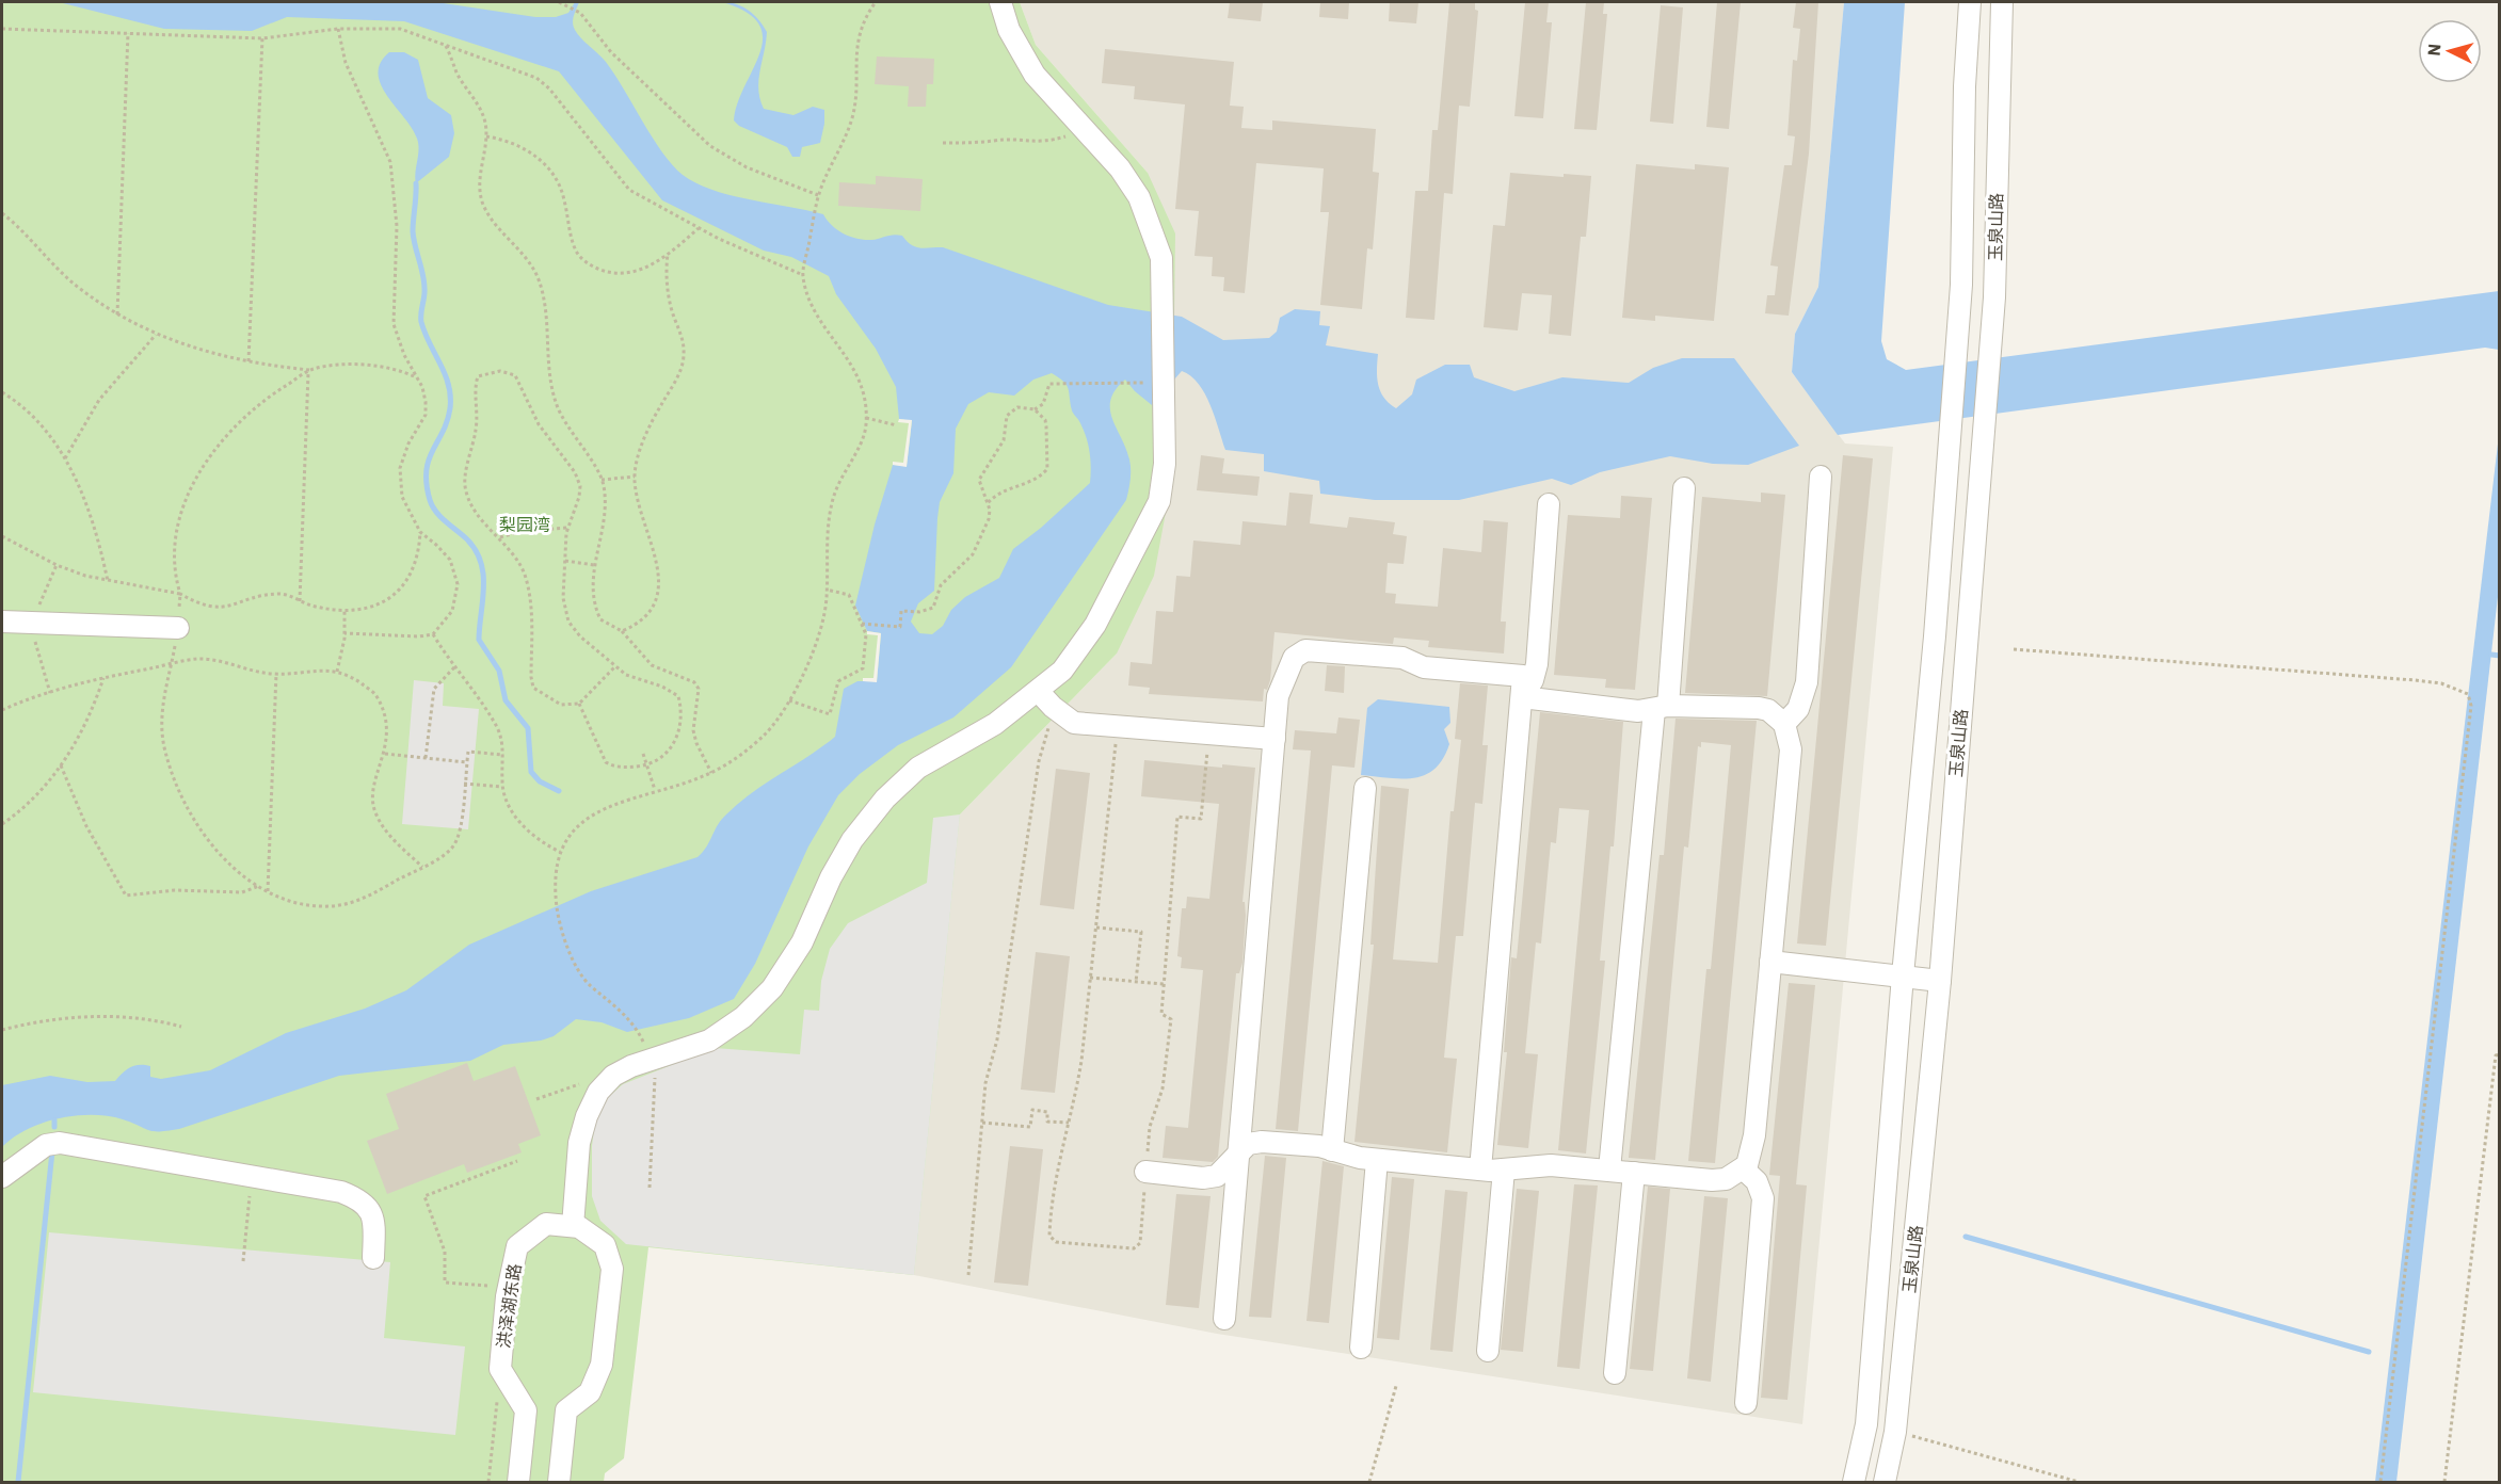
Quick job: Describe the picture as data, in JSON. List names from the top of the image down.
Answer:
{
  "streets": {
    "street": ["玉泉山路", "洪泽湖东路"]
  },
  "parks": ["梨园湾"],
  "north": "left"
}
